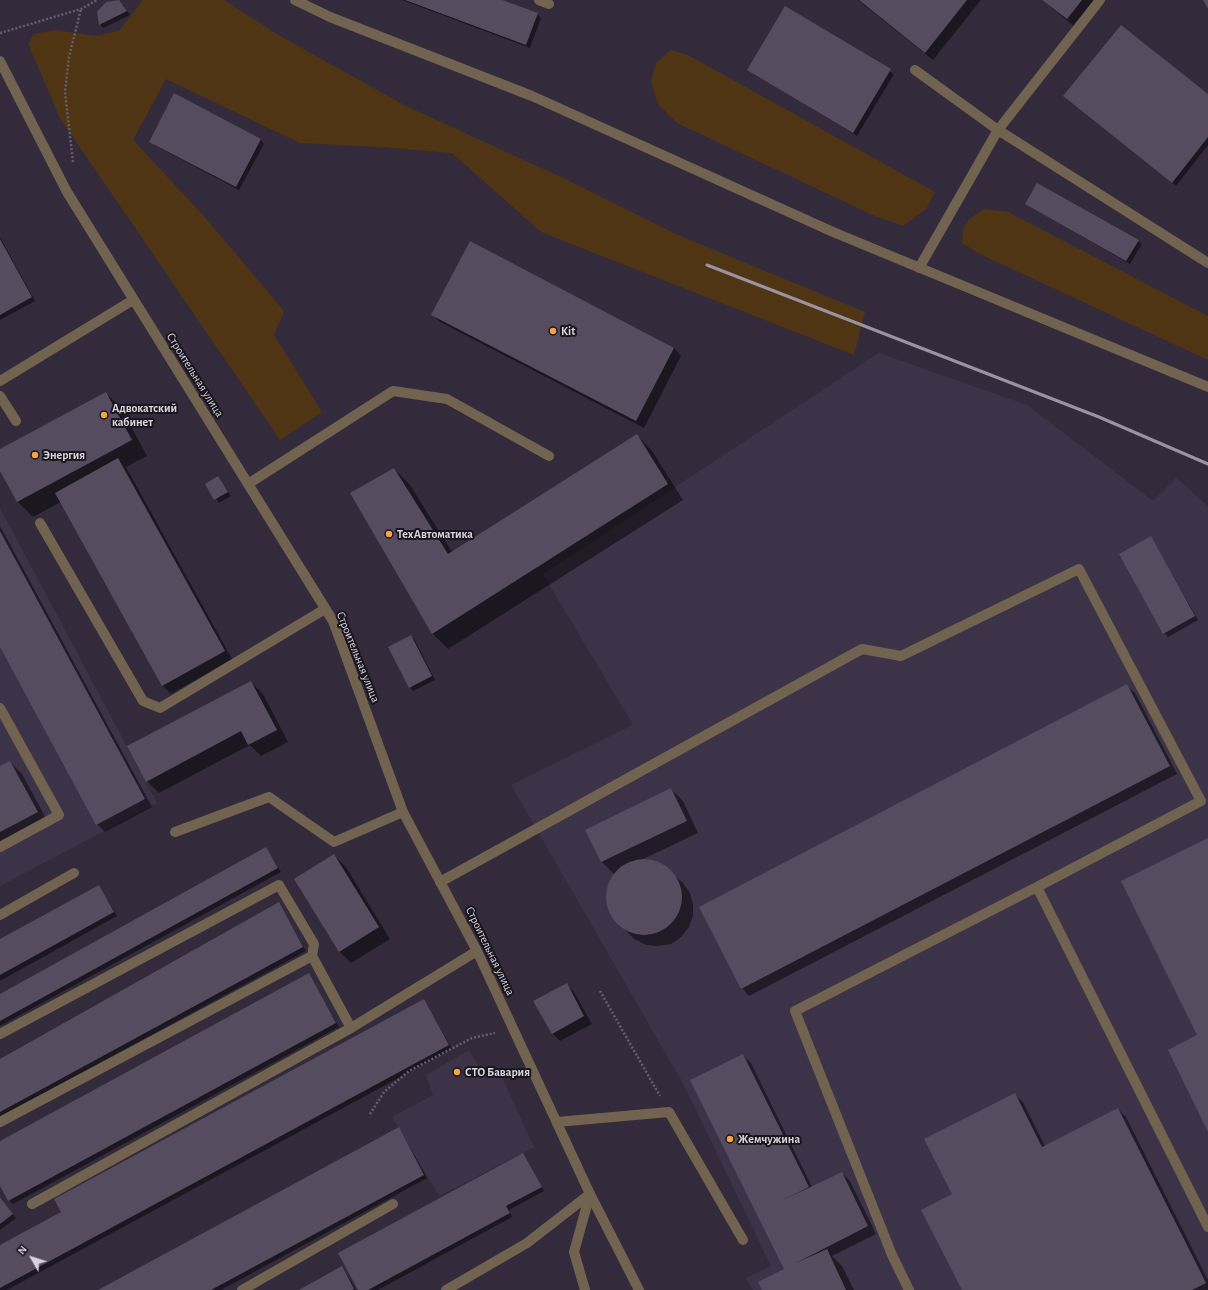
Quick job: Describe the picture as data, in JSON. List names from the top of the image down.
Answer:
{
  "streets": {
    "street": ["Строительная улица"]
  },
  "places": [
    "Kit",
    "Адвокатский кабинет",
    "Энергия",
    "ТехАвтоматика",
    "СТО Бавария",
    "Жемчужина"
  ],
  "north": "top left"
}
